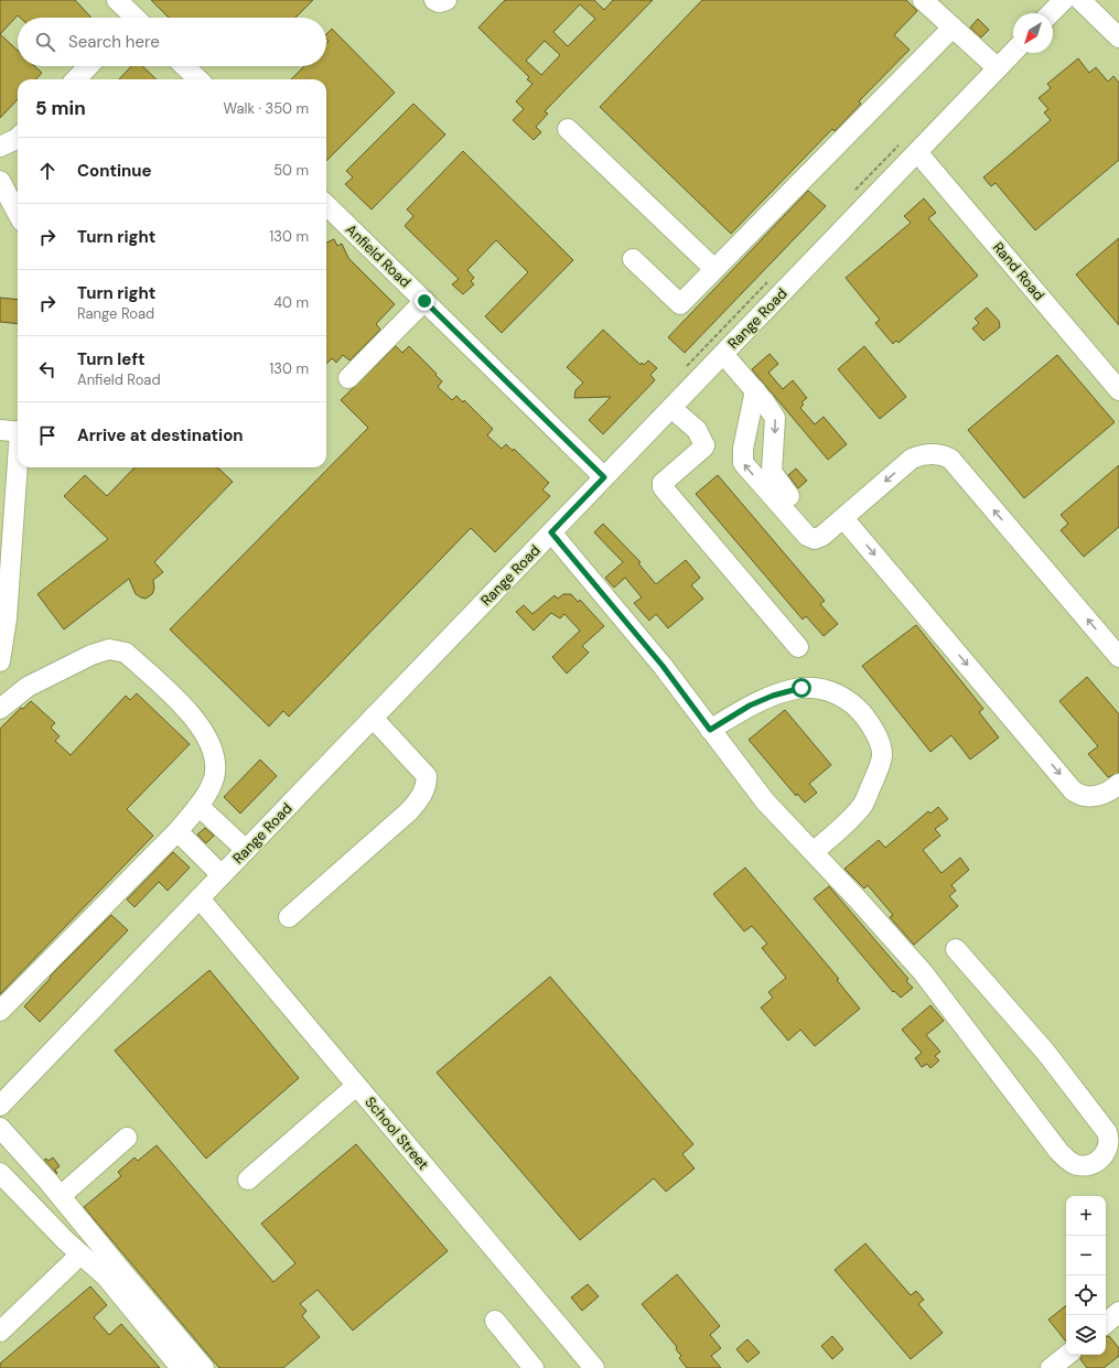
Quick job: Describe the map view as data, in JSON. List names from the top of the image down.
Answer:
{
  "streets": {
    "street": [
      "Anfield Road",
      "Rand Road",
      "Range Road",
      "School Street"
    ]
  },
  "crossings": [
    ["Anfield Road", "Range Road"],
    ["Rand Road", "Range Road"],
    ["Range Road", "School Street"]
  ],
  "north": "bottom left",
  "page": {
    "search": "Search here",
    "heading": ["5 min", "Walk · 350 m"],
    "list": [
      ["Continue", "50 m"],
      ["Turn right", "130 m"],
      ["Turn right", "Range Road", "40 m"],
      ["Turn left", "Anfield Road", "130 m"],
      "Arrive at destination"
    ],
    "map_buttons": ["+", "−"]
  }
}
